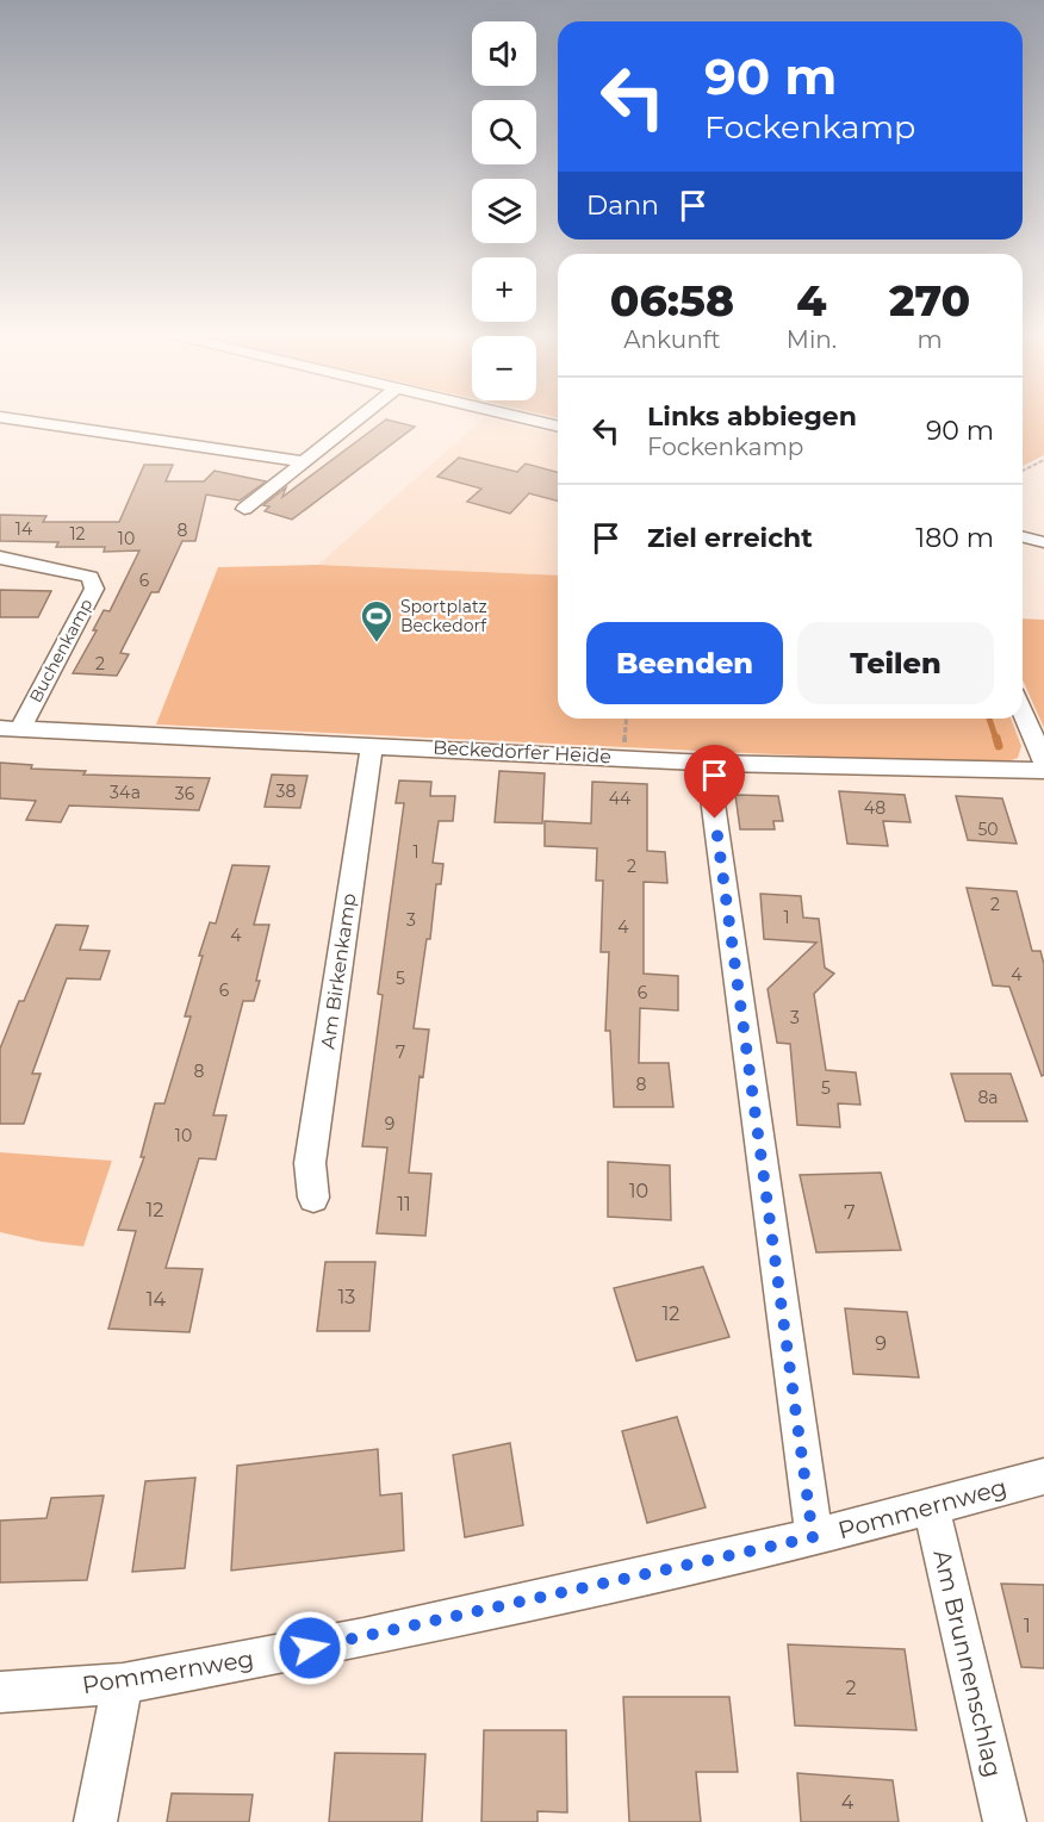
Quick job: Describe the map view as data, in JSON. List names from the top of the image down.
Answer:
{
  "streets": {
    "street": [
      "Buchenkamp",
      "Beckedorfer Heide",
      "Am Birkenkamp",
      "Pommernweg",
      "Am Brunnenschlag"
    ]
  },
  "crossings": [
    ["Buchenkamp", "Beckedorfer Heide"],
    ["Beckedorfer Heide", "Am Birkenkamp"],
    ["Pommernweg", "Am Brunnenschlag"]
  ],
  "places": {
    "sports": ["Sportplatz Beckedorf"]
  },
  "house_numbers": [
    "14",
    "8",
    "12",
    "10",
    "6",
    "2",
    "38",
    "34a",
    "36",
    "44",
    "48",
    "50",
    "1",
    "2",
    "2",
    "1",
    "3",
    "4",
    "4",
    "4",
    "5",
    "6",
    "6",
    "3",
    "7",
    "8",
    "8",
    "5",
    "8a",
    "9",
    "10",
    "10",
    "11",
    "12",
    "7",
    "13",
    "14",
    "12",
    "9",
    "1",
    "2",
    "4"
  ],
  "page": {
    "map_buttons": ["+", "−"],
    "turn": ["90 m", "Fockenkamp"],
    "then": "Dann",
    "eta": [
      "06:58",
      "Ankunft",
      "4",
      "Min.",
      "270",
      "m"
    ],
    "list": [
      {
        "name": "Links abbiegen",
        "note": "Fockenkamp",
        "value": "90 m"
      },
      {
        "name": "Ziel erreicht",
        "value": "180 m"
      }
    ],
    "buttons": ["Beenden", "Teilen"]
  }
}
